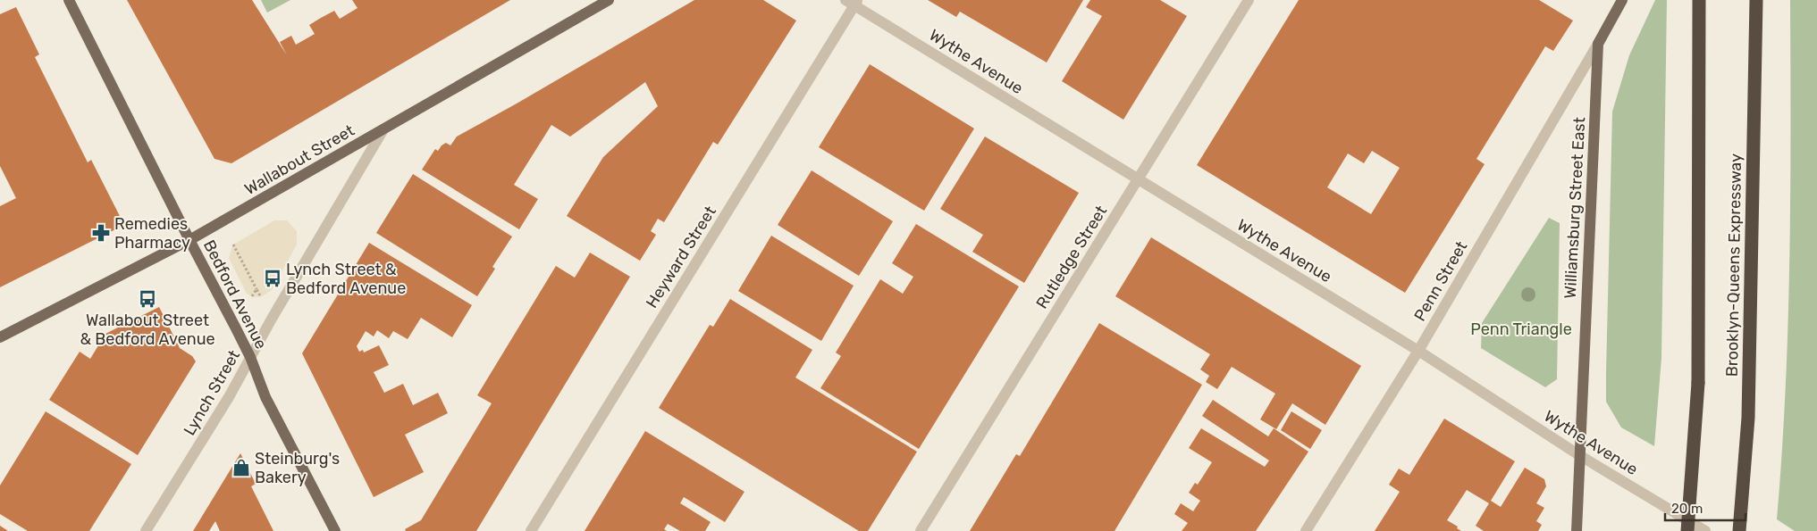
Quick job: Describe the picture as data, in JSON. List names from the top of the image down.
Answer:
{
  "streets": {
    "highway": ["Brooklyn-Queens Expressway"],
    "main road": ["Wallabout Street", "Williamsburg Street East", "Bedford Avenue"],
    "street": [
      "Wythe Avenue",
      "Heyward Street",
      "Rutledge Street",
      "Penn Street",
      "Lynch Street"
    ]
  },
  "crossings": [
    ["Wythe Avenue", "Williamsburg Street East"],
    ["Wythe Avenue", "Heyward Street"],
    ["Wythe Avenue", "Rutledge Street"],
    ["Wythe Avenue", "Penn Street"],
    ["Wallabout Street", "Bedford Avenue"],
    ["Wallabout Street", "Lynch Street"],
    ["Williamsburg Street East", "Penn Street"],
    ["Bedford Avenue", "Lynch Street"]
  ],
  "parks": ["Penn Triangle"],
  "places": {
    "pharmacy": ["Remedies Pharmacy"],
    "bus stop": ["Lynch Street & Bedford Avenue", "Wallabout Street & Bedford Avenue"],
    "shop": ["Steinburg's Bakery"]
  },
  "scale_bar": "20 m"
}
